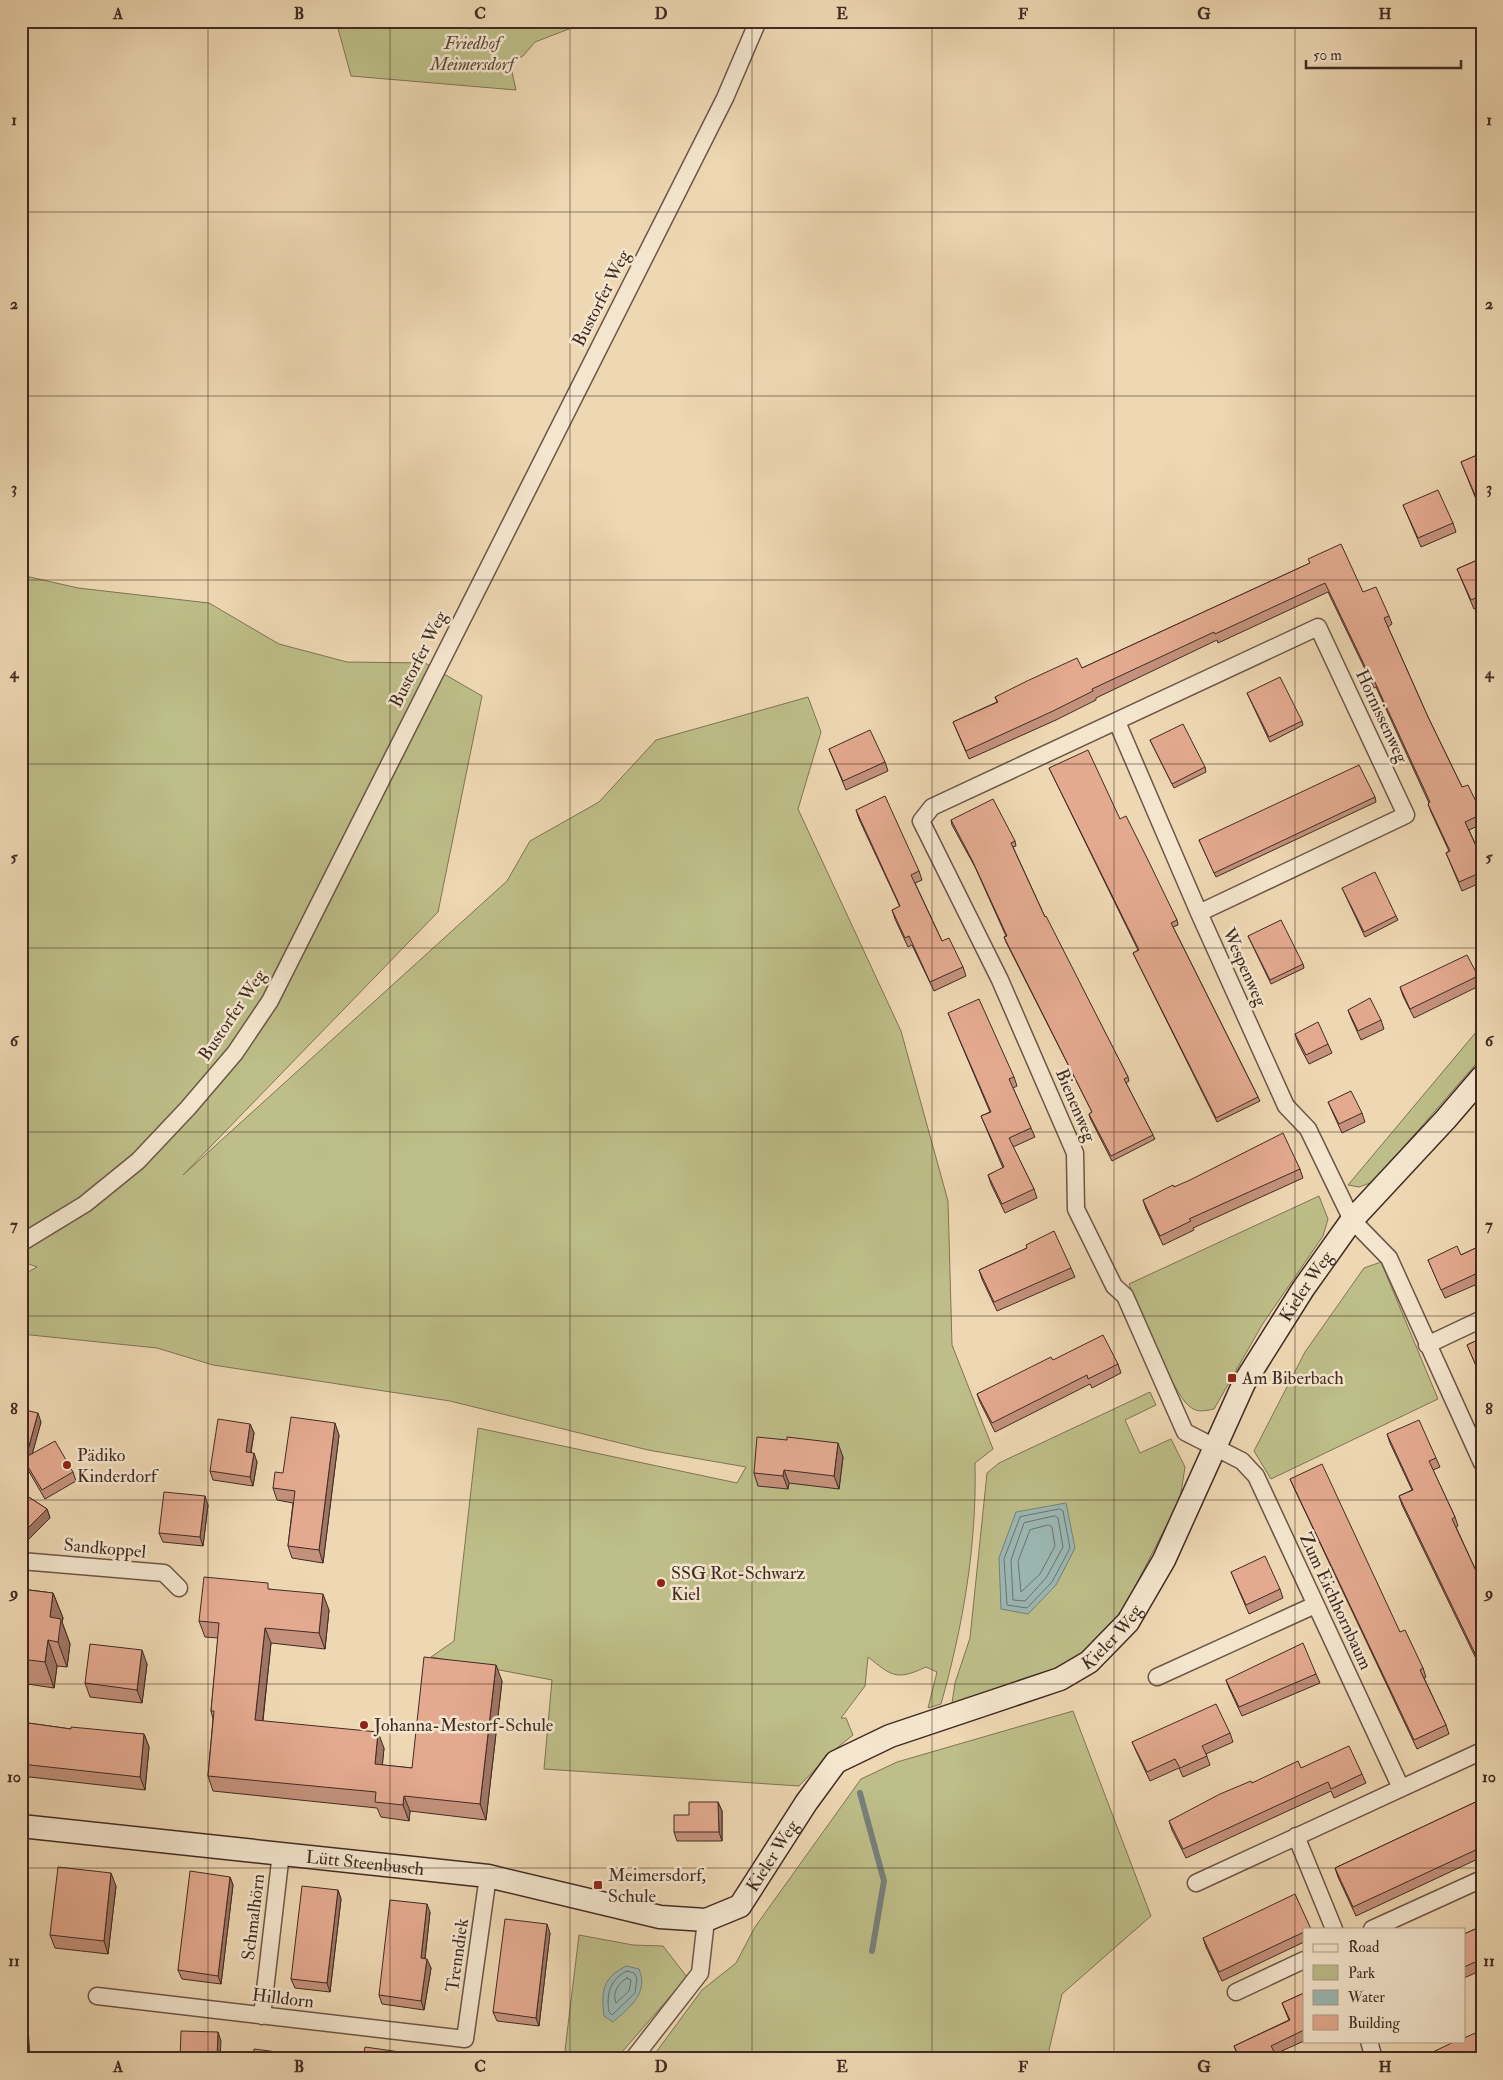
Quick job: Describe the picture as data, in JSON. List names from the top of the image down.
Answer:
{
  "streets": {
    "street": [
      "Bustorfer Weg",
      "Hornissenweg",
      "Wespenweg",
      "Bienenweg",
      "Kieler Weg",
      "Sandkoppel",
      "Zum Eichhornbaum",
      "Lütt Steenbusch",
      "Schmalhörn",
      "Trenndiek",
      "Hilldorn"
    ]
  },
  "crossings": [
    ["Hornissenweg", "Wespenweg"],
    ["Hornissenweg", "Bienenweg"],
    ["Wespenweg", "Bienenweg"],
    ["Wespenweg", "Kieler Weg"],
    ["Bienenweg", "Kieler Weg"],
    ["Bienenweg", "Zum Eichhornbaum"],
    ["Kieler Weg", "Zum Eichhornbaum"],
    ["Kieler Weg", "Lütt Steenbusch"],
    ["Lütt Steenbusch", "Schmalhörn"],
    ["Lütt Steenbusch", "Trenndiek"],
    ["Schmalhörn", "Hilldorn"],
    ["Trenndiek", "Hilldorn"]
  ],
  "parks": ["Friedhof Meimersdorf"],
  "places": {
    "transit": ["Am Biberbach", "Meimersdorf, Schule"],
    "other": ["Pädiko Kinderdorf", "SSG Rot-Schwarz Kiel", "Johanna-Mestorf-Schule"]
  },
  "legend": [
    "Road",
    "Park",
    "Water",
    "Building"
  ],
  "scale_bar": "50 m",
  "grid": {
    "columns": [
      "A",
      "B",
      "C",
      "D",
      "E",
      "F",
      "G",
      "H"
    ],
    "rows": [
      "1",
      "2",
      "3",
      "4",
      "5",
      "6",
      "7",
      "8",
      "9",
      "10",
      "11"
    ]
  }
}
